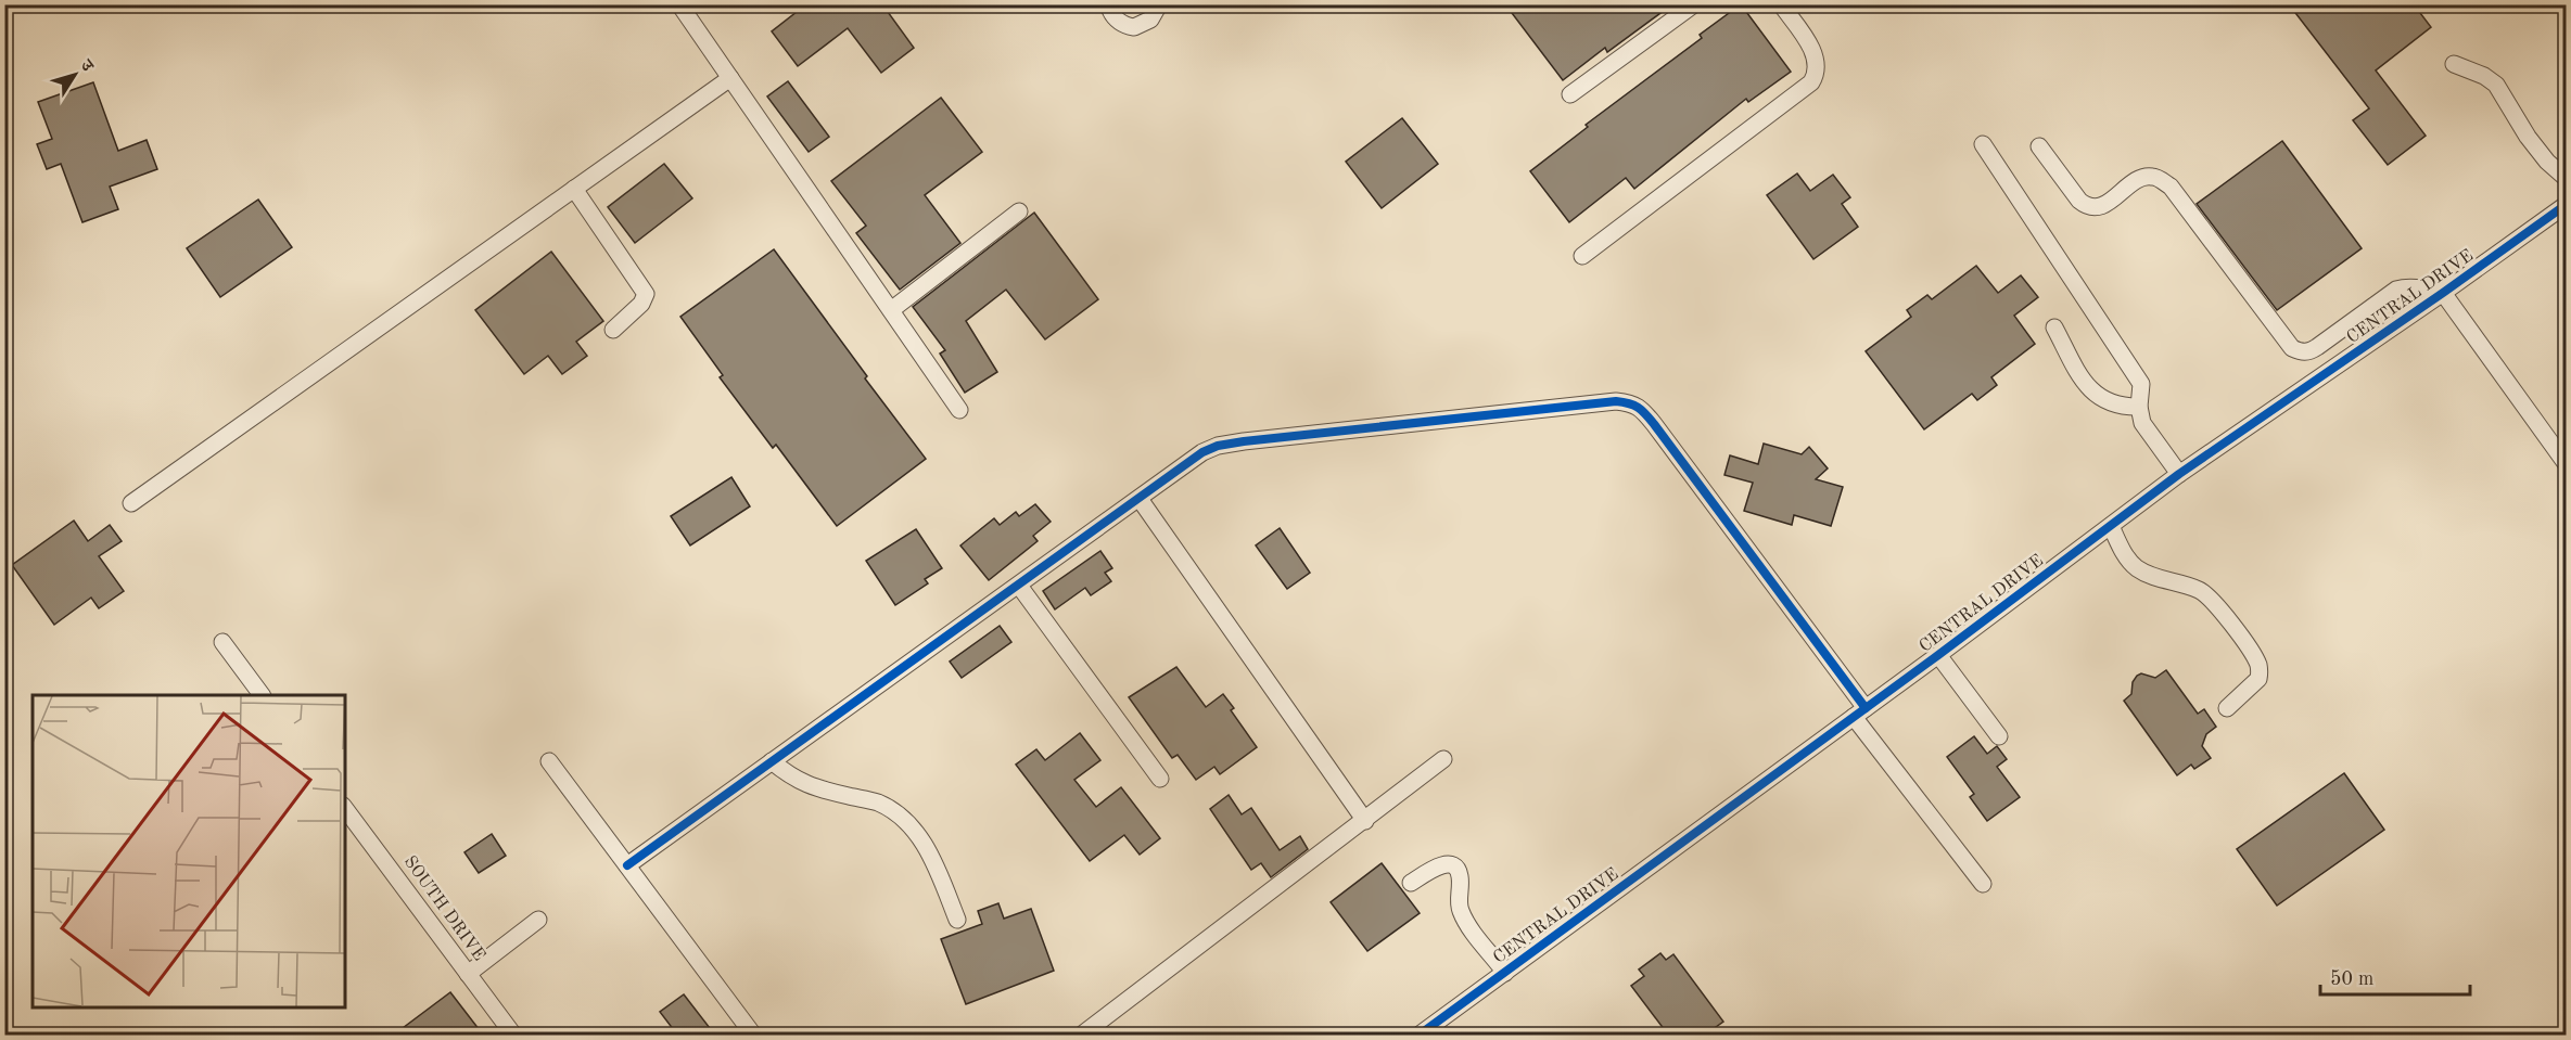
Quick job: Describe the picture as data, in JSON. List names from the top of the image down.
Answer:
{
  "streets": {
    "street": ["CENTRAL DRIVE", "SOUTH DRIVE"]
  },
  "scale_bar": "50 m",
  "north": "top right"
}
